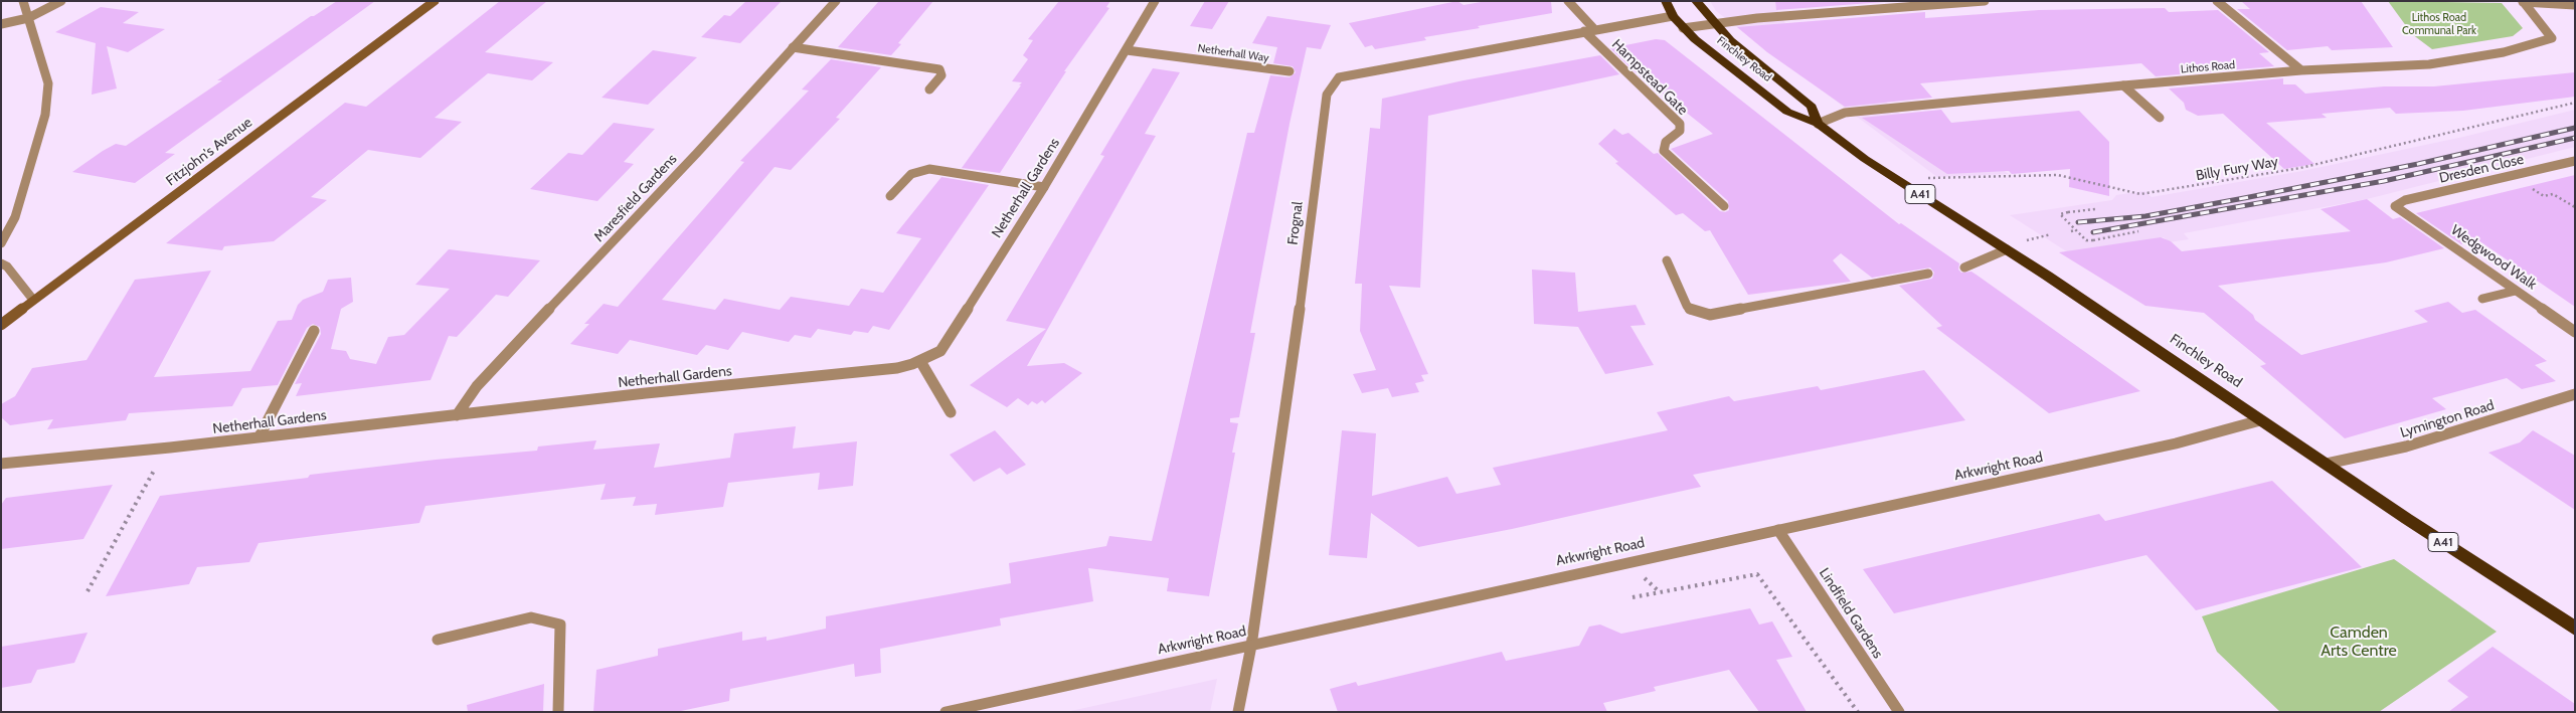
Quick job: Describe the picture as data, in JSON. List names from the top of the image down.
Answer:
{
  "streets": {
    "highway": ["Finchley Road", "A41"],
    "main road": ["Fitzjohn's Avenue"],
    "street": [
      "Netherhall Way",
      "Lithos Road",
      "Hampstead Gate",
      "Dresden Close",
      "Netherhall Gardens",
      "Maresfield Gardens",
      "Frognal",
      "Wedgwood Walk",
      "Lymington Road",
      "Arkwright Road",
      "Lindfield Gardens"
    ],
    "path": ["Billy Fury Way"]
  },
  "crossings": [
    ["Netherhall Way", "Netherhall Gardens"],
    ["Finchley Road", "Lithos Road"],
    ["Finchley Road", "Billy Fury Way"],
    ["Finchley Road", "Frognal"],
    ["Finchley Road", "Lymington Road"],
    ["Finchley Road", "Arkwright Road"],
    ["Hampstead Gate", "Frognal"],
    ["Dresden Close", "Wedgwood Walk"],
    ["Netherhall Gardens", "Maresfield Gardens"],
    ["Frognal", "Arkwright Road"],
    ["Arkwright Road", "Lindfield Gardens"]
  ],
  "parks": ["Lithos Road Communal Park", "Camden Arts Centre"]
}
